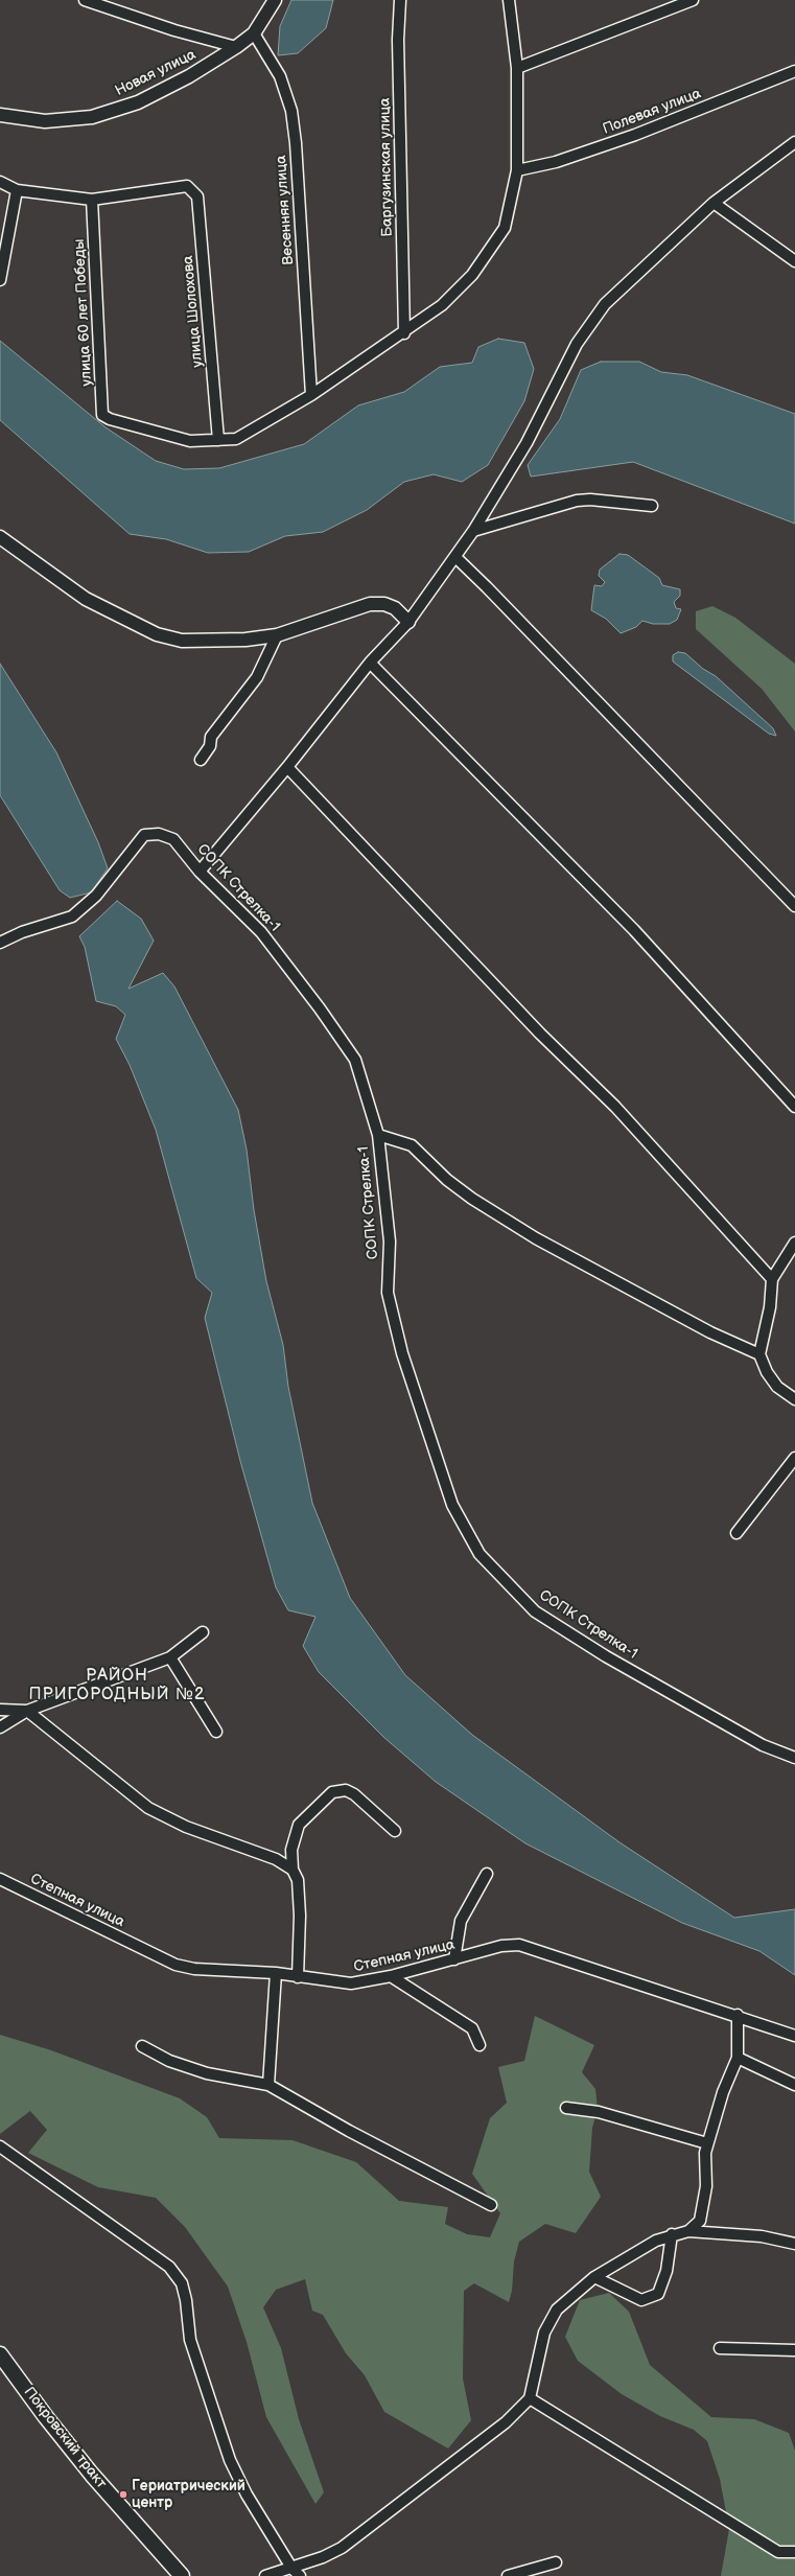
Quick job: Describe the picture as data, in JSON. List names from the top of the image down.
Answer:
{
  "streets": {
    "main road": ["Покровский тракт"],
    "street": [
      "Новая улица",
      "Полевая улица",
      "Баргузинская улица",
      "Весенняя улица",
      "улица Шолохова",
      "улица 60 лет Победы",
      "СОПК Стрелка-1",
      "Степная улица"
    ]
  },
  "crossings": [
    ["Новая улица", "Весенняя улица"],
    ["улица Шолохова", "улица 60 лет Победы"]
  ],
  "districts": ["РАЙОН ПРИГОРОДНЫЙ №2"],
  "places": ["Гериатрический центр"]
}
